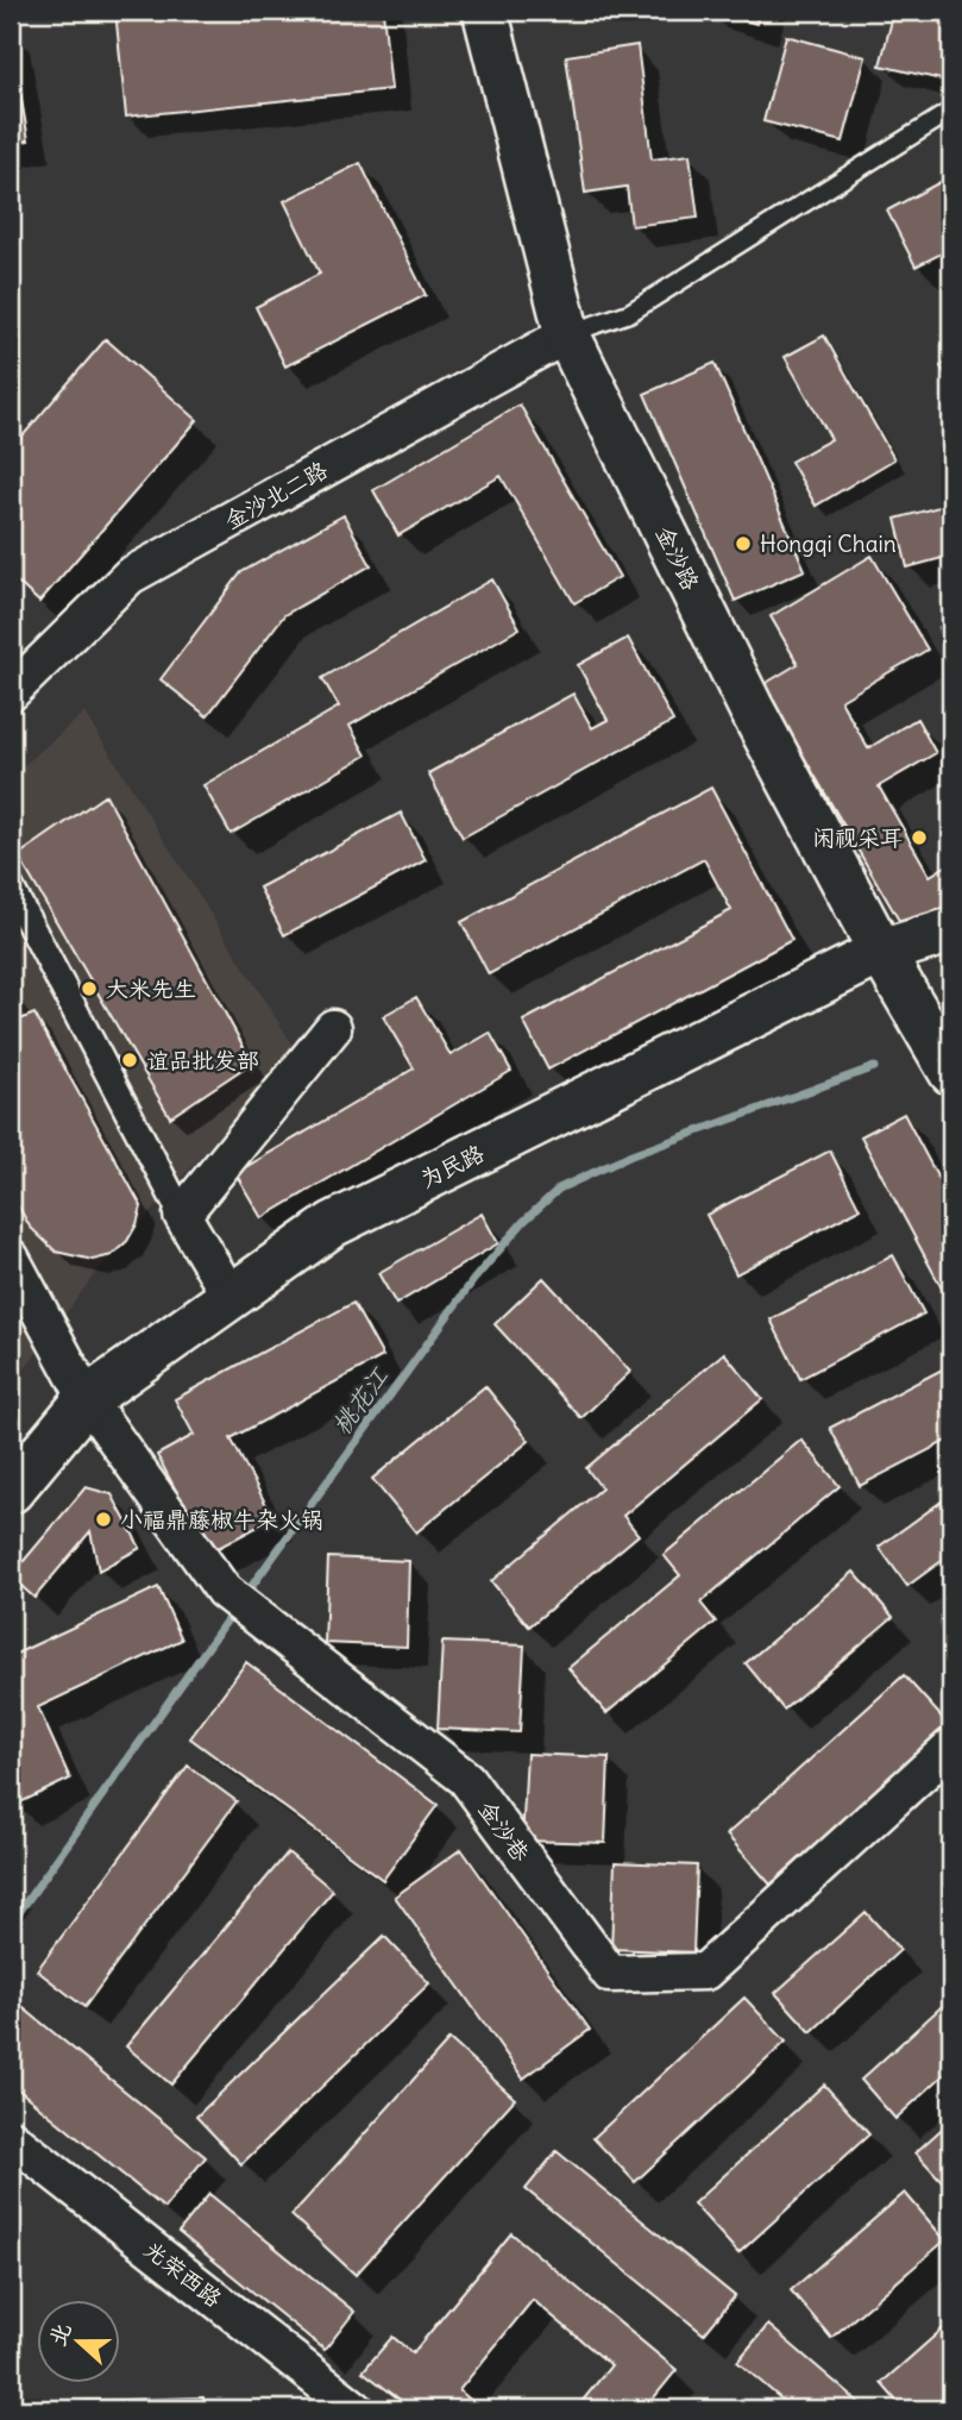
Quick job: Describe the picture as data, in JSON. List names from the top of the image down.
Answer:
{
  "streets": {
    "street": [
      "金沙北二路",
      "金沙路",
      "为民路",
      "金沙巷",
      "光荣西路"
    ]
  },
  "crossings": [
    ["金沙北二路", "金沙路"],
    ["金沙路", "为民路"],
    ["为民路", "金沙巷"]
  ],
  "water": ["桃花江"],
  "places": [
    "Hongqi Chain",
    "闲视采耳",
    "大米先生",
    "谊品批发部",
    "小福鼎藤椒牛杂火锅"
  ],
  "north": "left"
}
